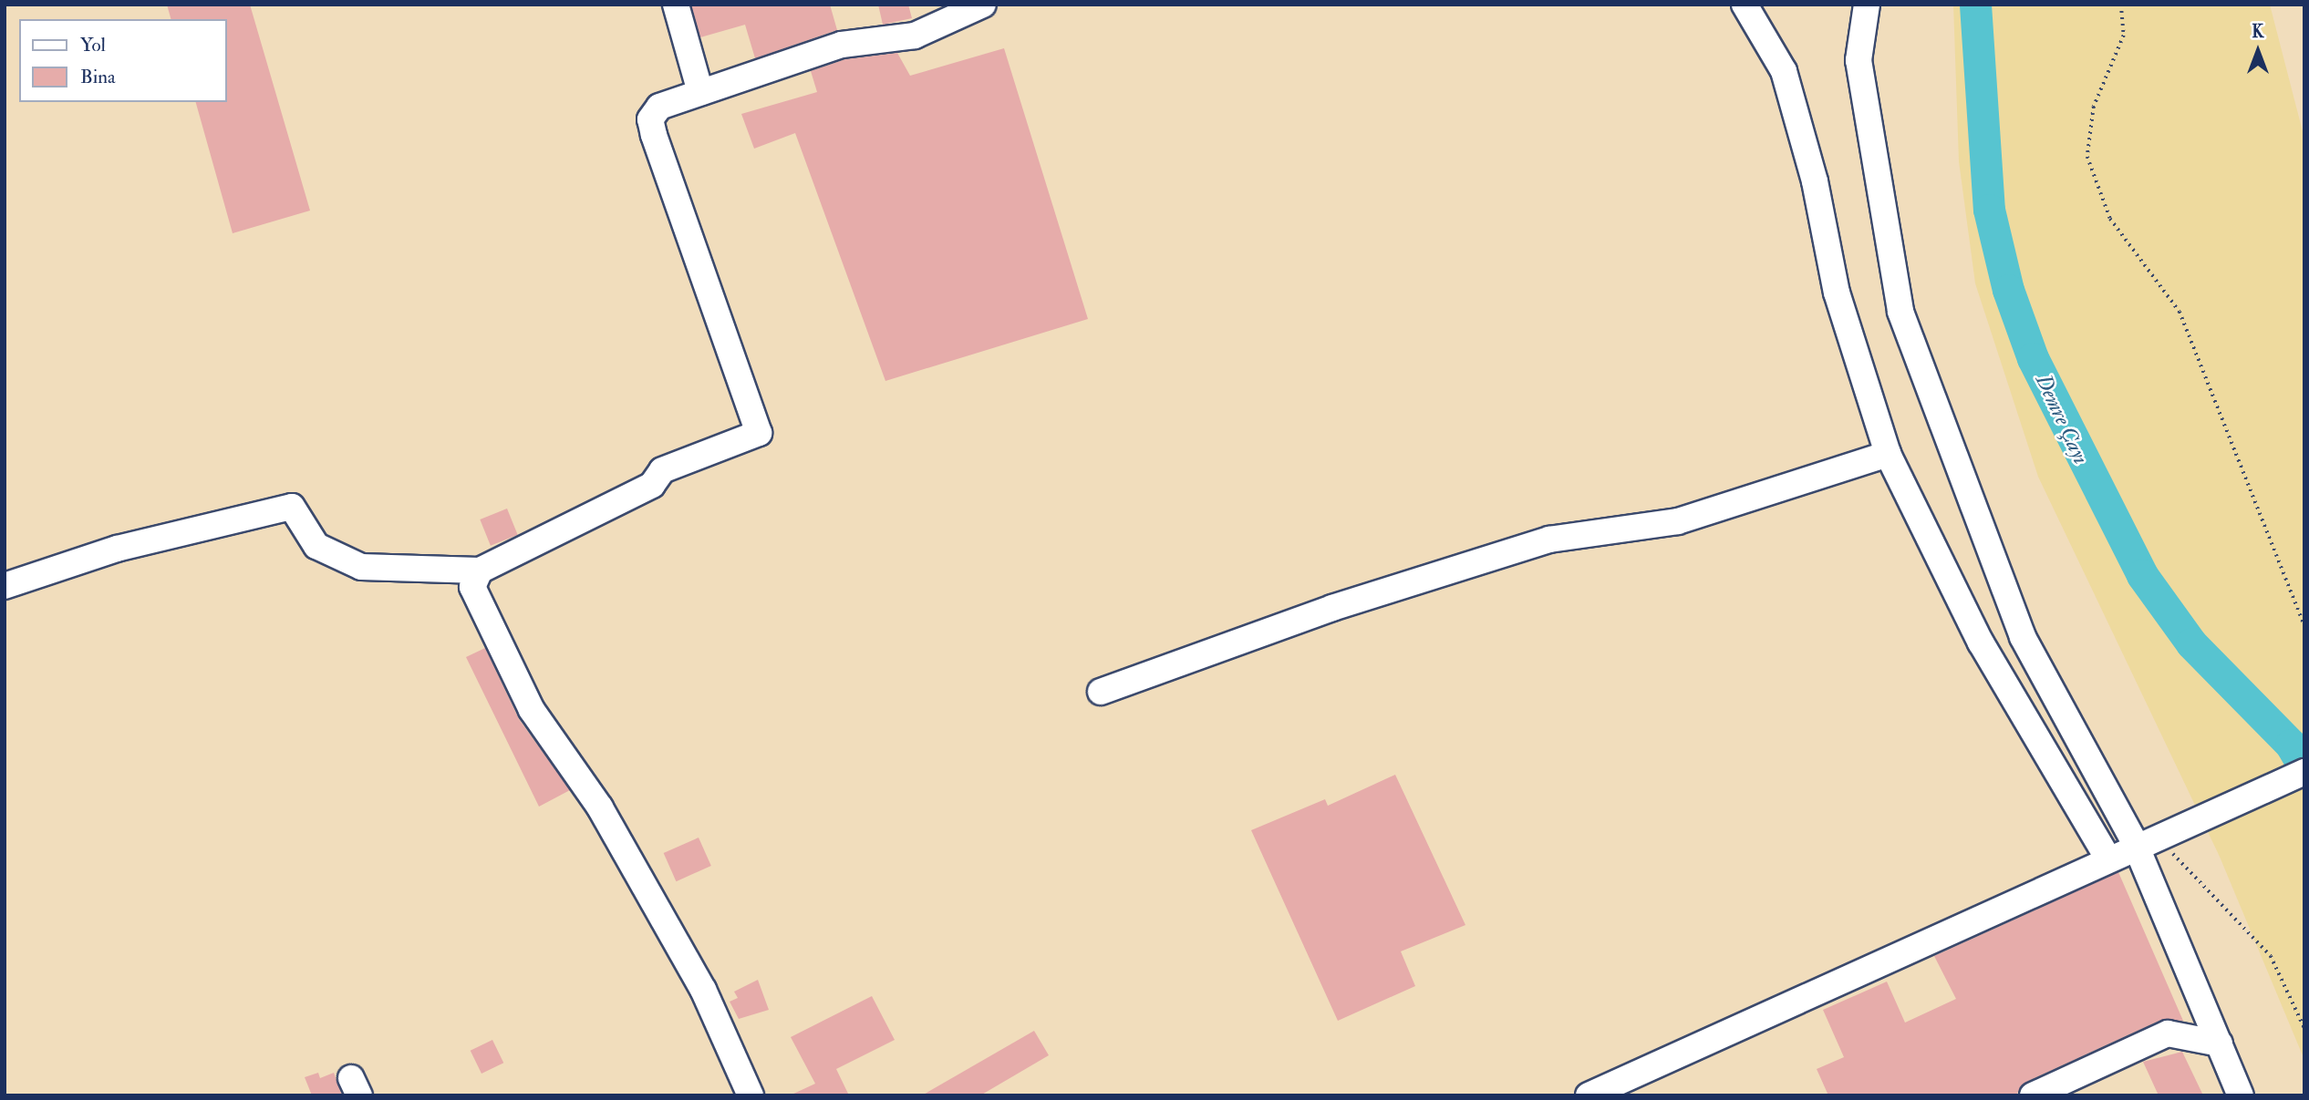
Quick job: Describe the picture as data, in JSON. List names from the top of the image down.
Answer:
{
  "water": ["Demre Çayı"],
  "legend": ["Yol", "Bina"],
  "north": "top"
}
